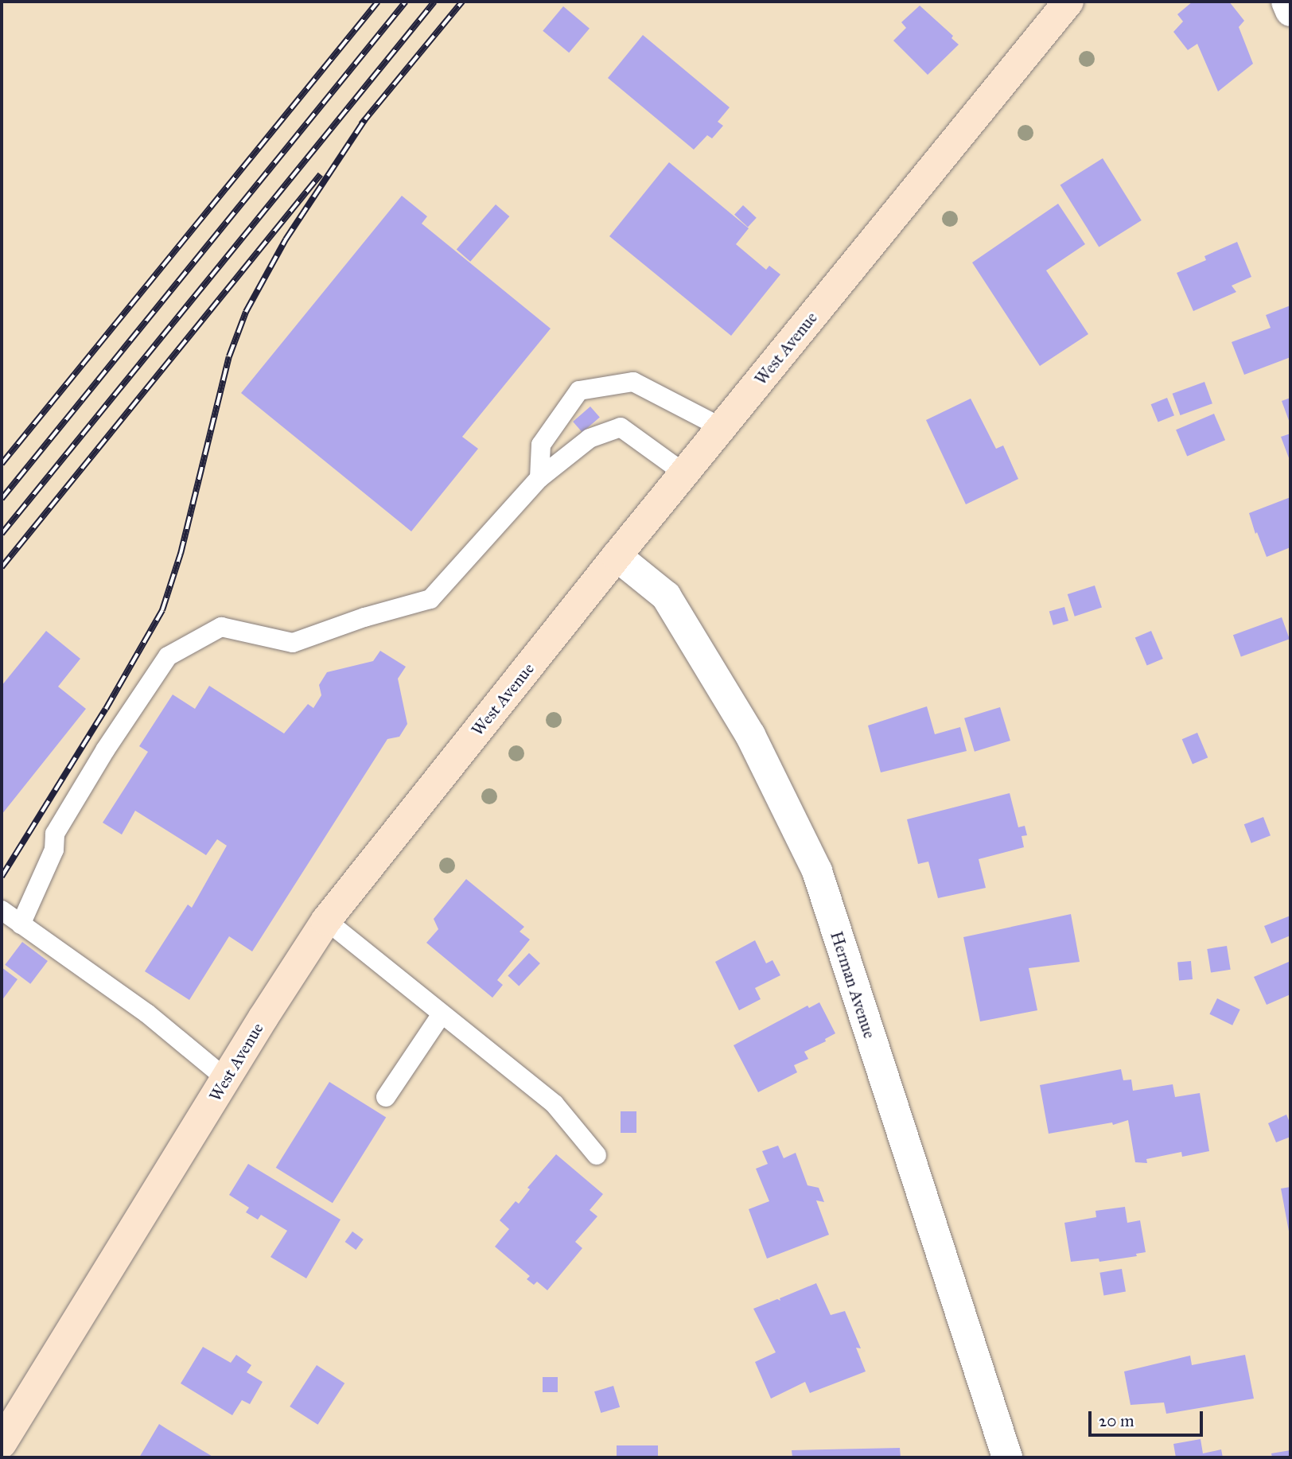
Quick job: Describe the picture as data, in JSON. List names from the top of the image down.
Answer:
{
  "streets": {
    "main road": ["West Avenue"],
    "street": ["Herman Avenue"]
  },
  "crossings": [
    ["West Avenue", "Herman Avenue"]
  ],
  "scale_bar": "20 m"
}
